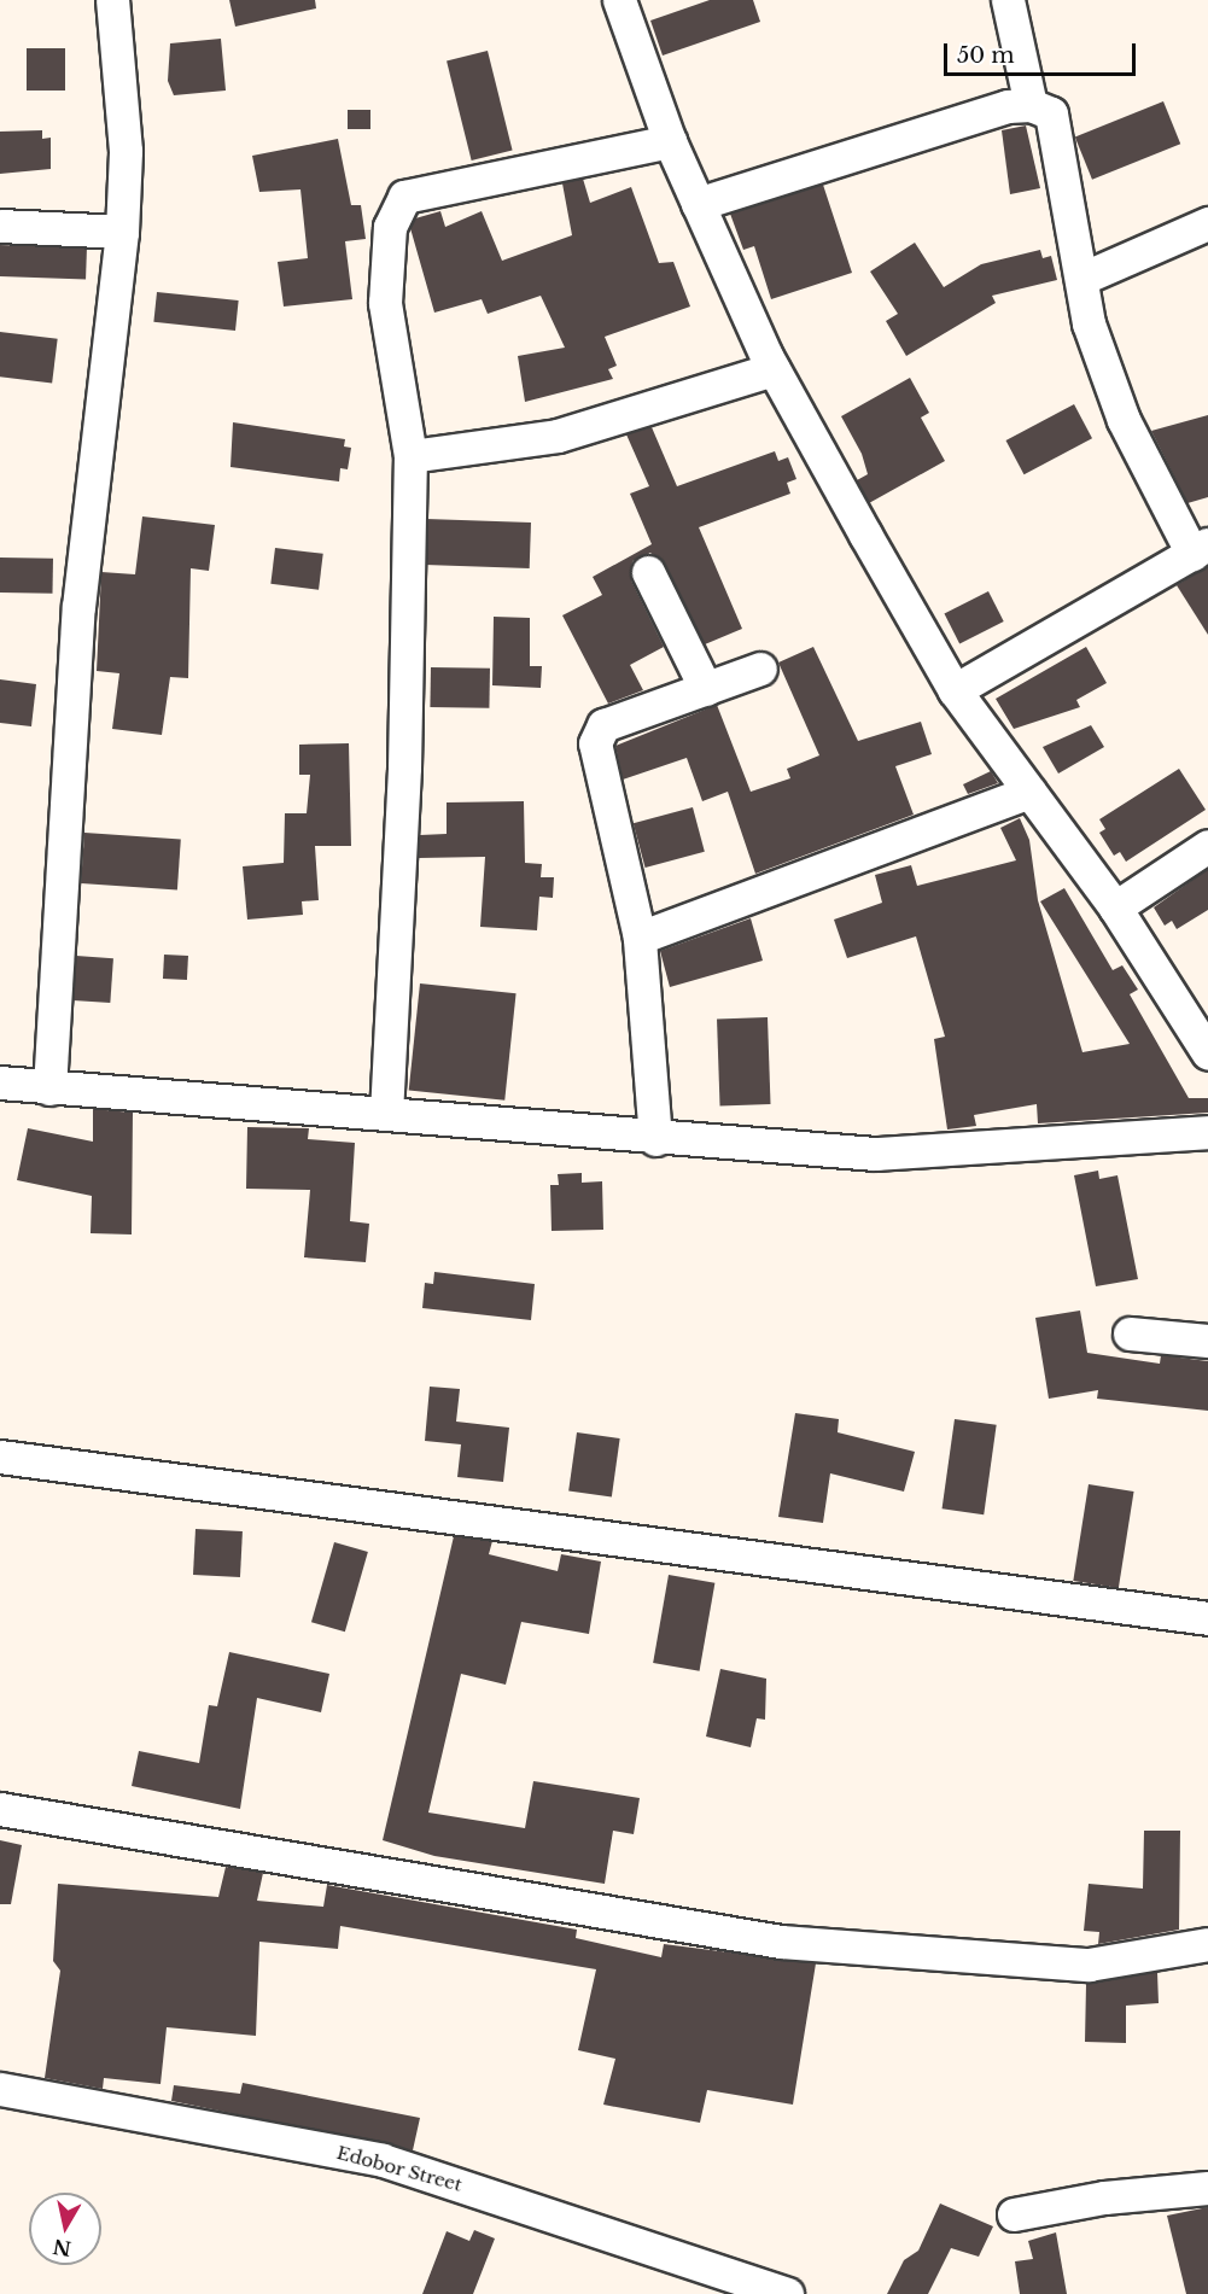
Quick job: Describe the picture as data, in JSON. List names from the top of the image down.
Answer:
{
  "streets": {
    "street": ["Edobor Street"]
  },
  "scale_bar": "50 m",
  "north": "bottom"
}
